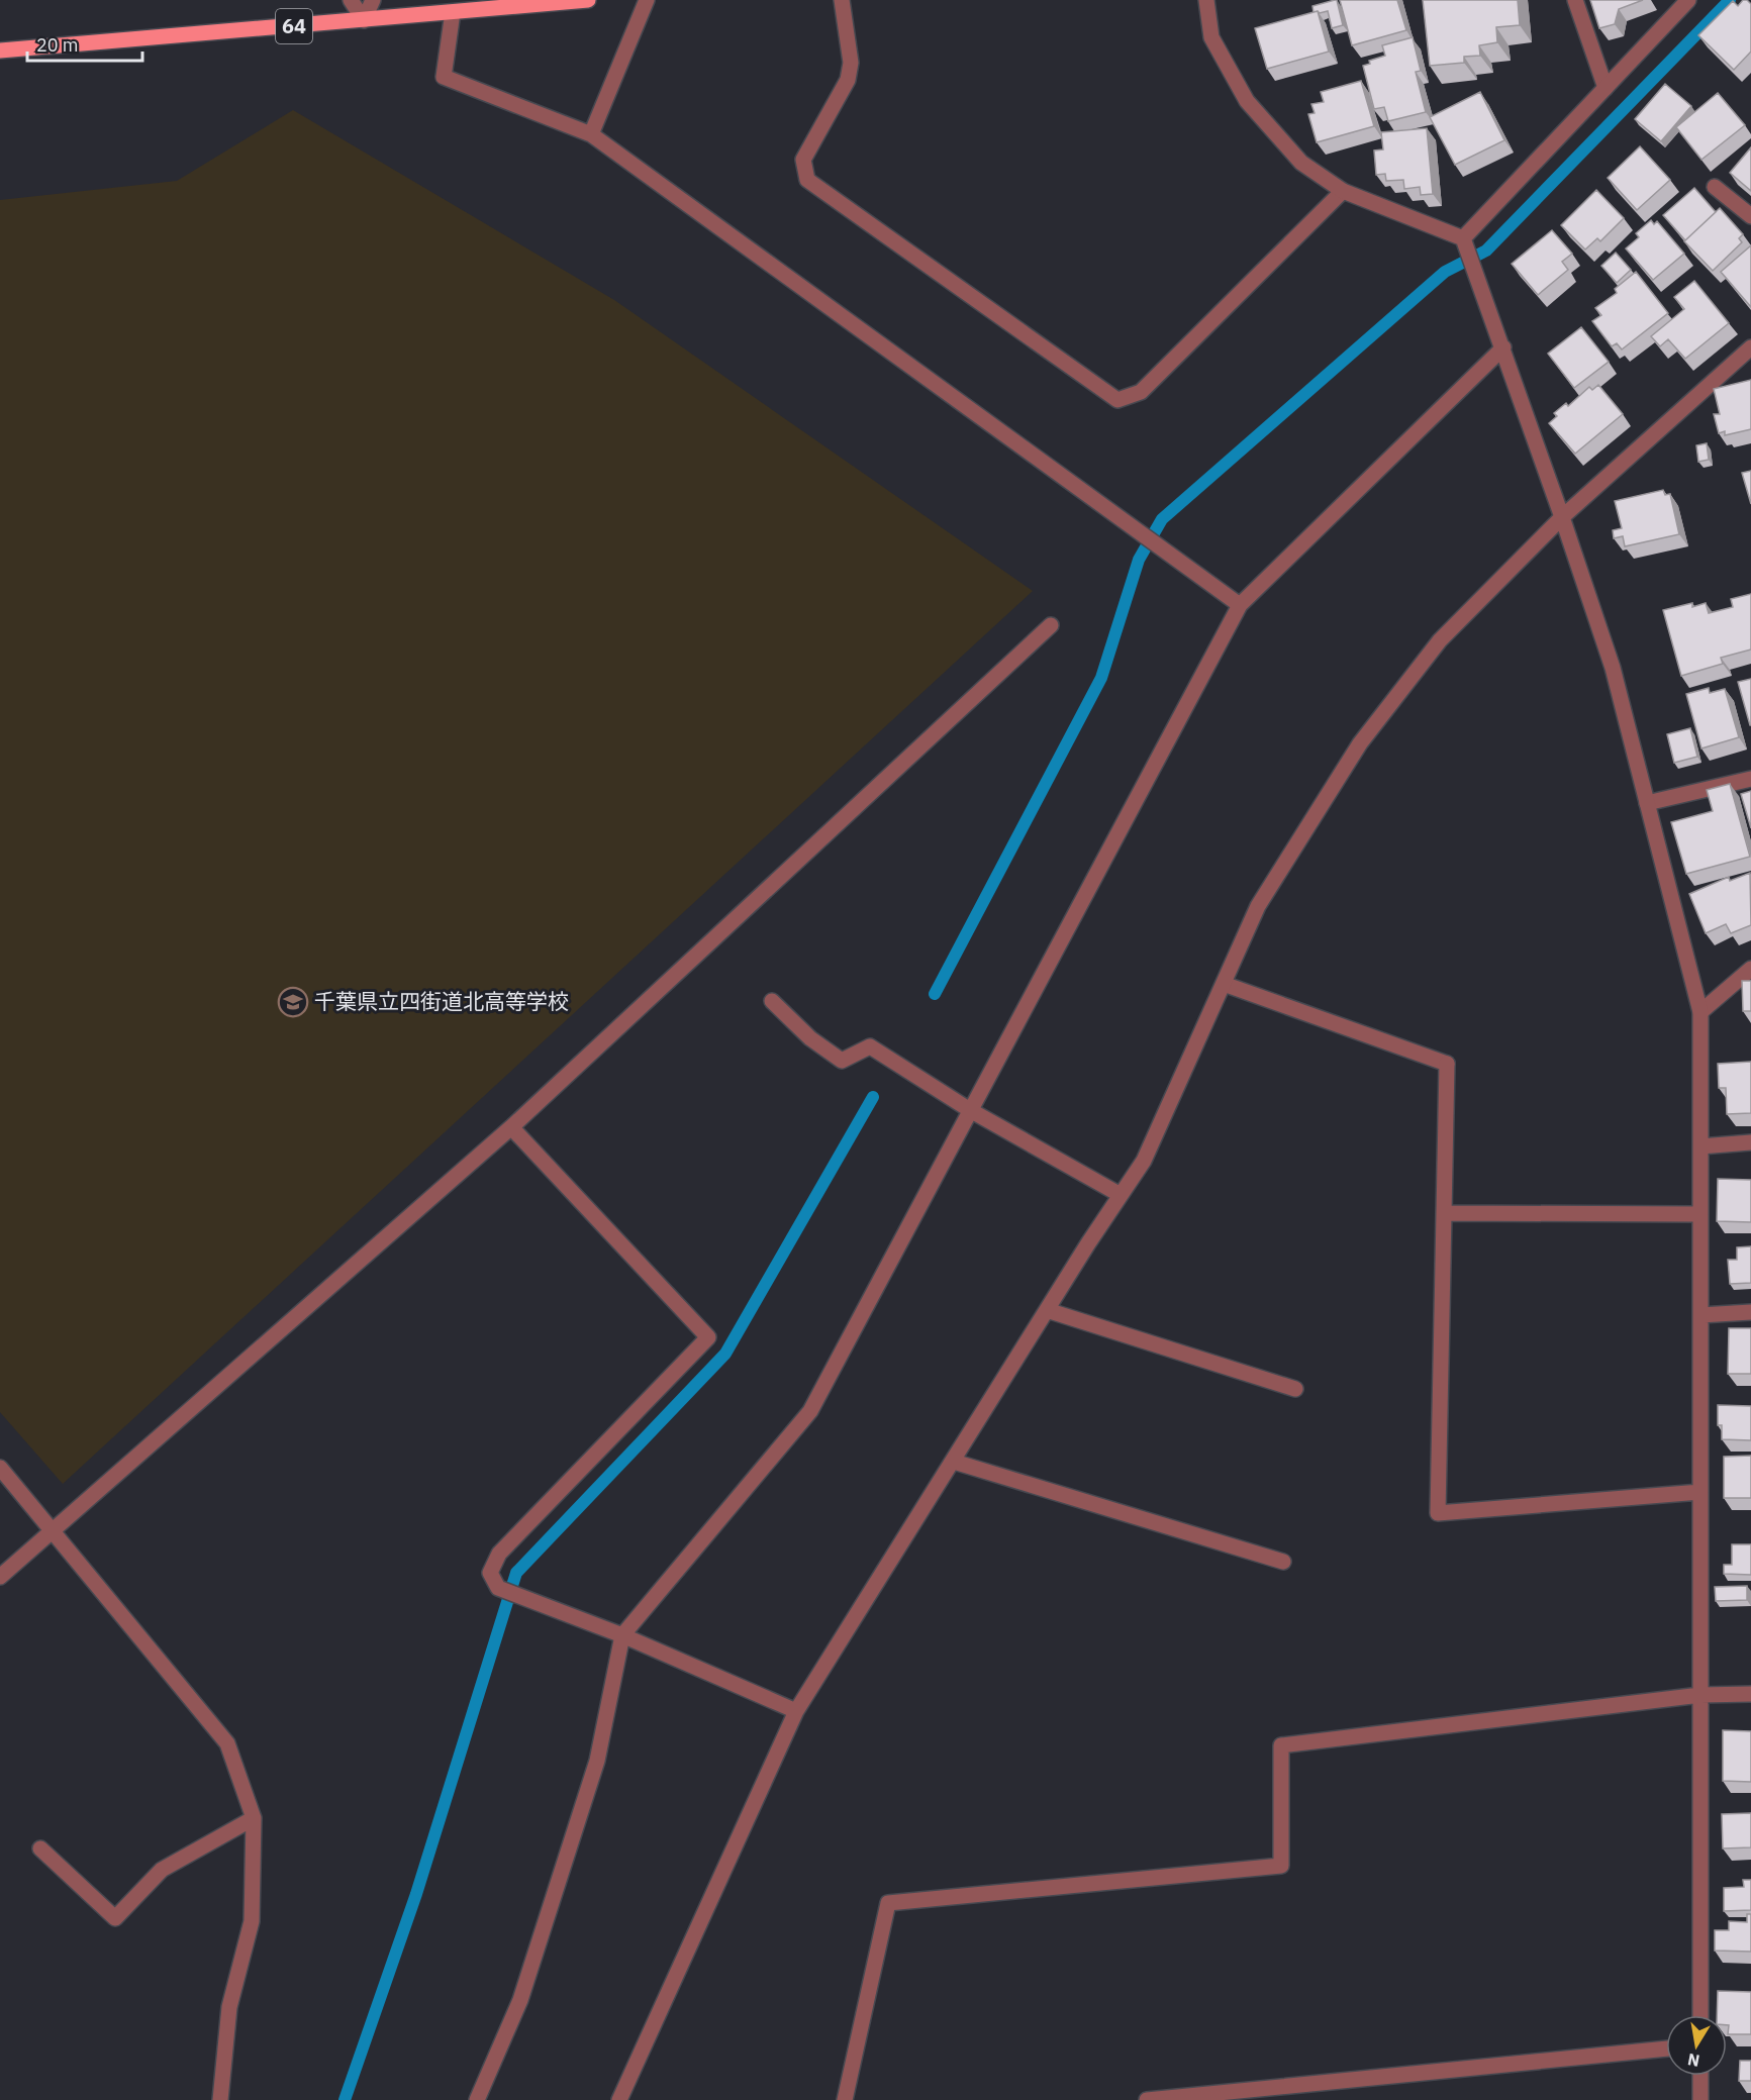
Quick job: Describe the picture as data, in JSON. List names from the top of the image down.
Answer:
{
  "streets": {
    "main road": ["64"]
  },
  "places": {
    "school or university": ["千葉県立四街道北高等学校"]
  },
  "scale_bar": "20 m",
  "north": "bottom"
}
